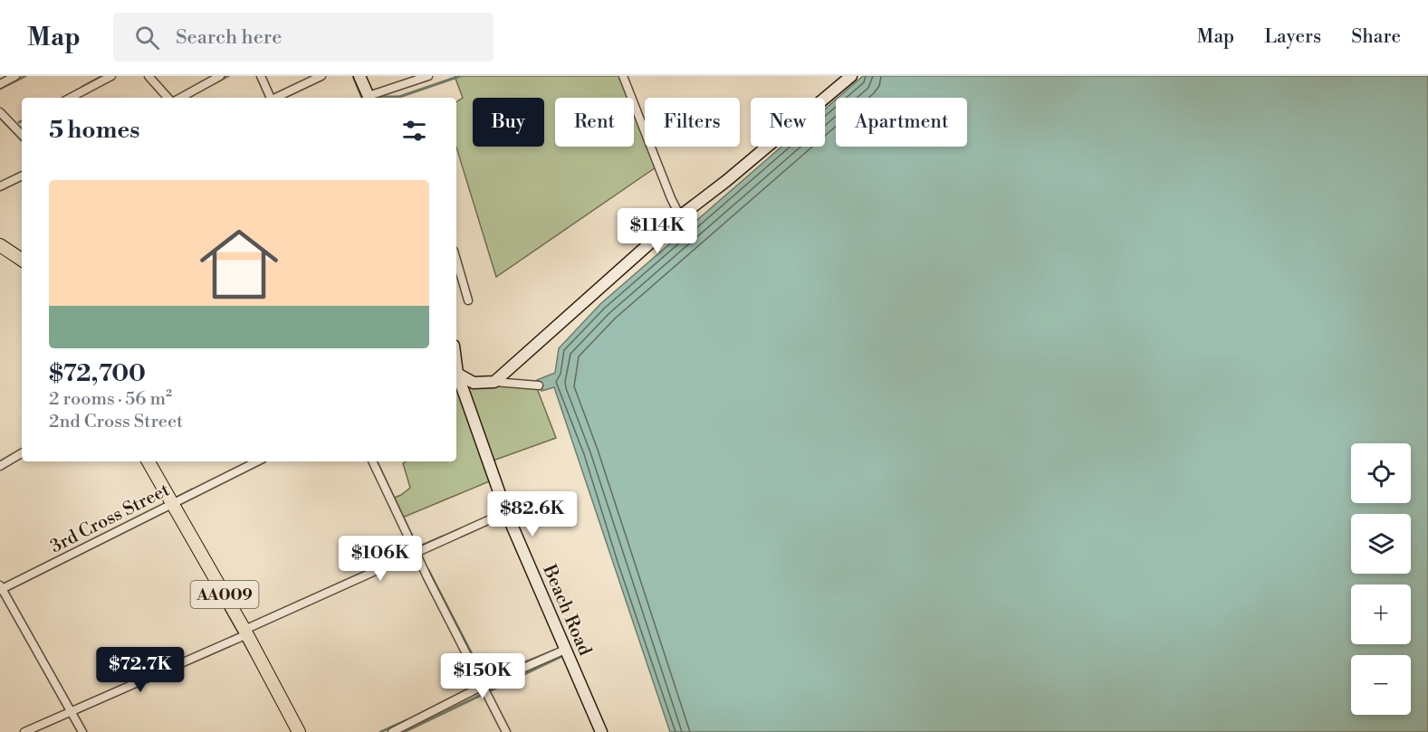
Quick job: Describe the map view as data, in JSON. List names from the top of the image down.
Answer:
{
  "streets": {
    "highway": ["AA009"],
    "main road": ["Beach Road"],
    "street": ["3rd Cross Street"]
  },
  "crossings": [
    ["3rd Cross Street", "AA009"]
  ],
  "page": {
    "header": "Map",
    "search": "Search here",
    "nav": ["Map", "Layers", "Share"],
    "chip": [
      "Buy",
      "Rent",
      "Filters",
      "New",
      "Apartment"
    ],
    "heading": "5 homes",
    "list": [
      {
        "name": "$72,700",
        "note": "2 rooms · 56 m² · 2nd Cross Street"
      }
    ],
    "price": [
      "$114K",
      "$82.6K",
      "$106K",
      "$72.7K",
      "$150K"
    ],
    "map_buttons": ["+", "−"]
  }
}
